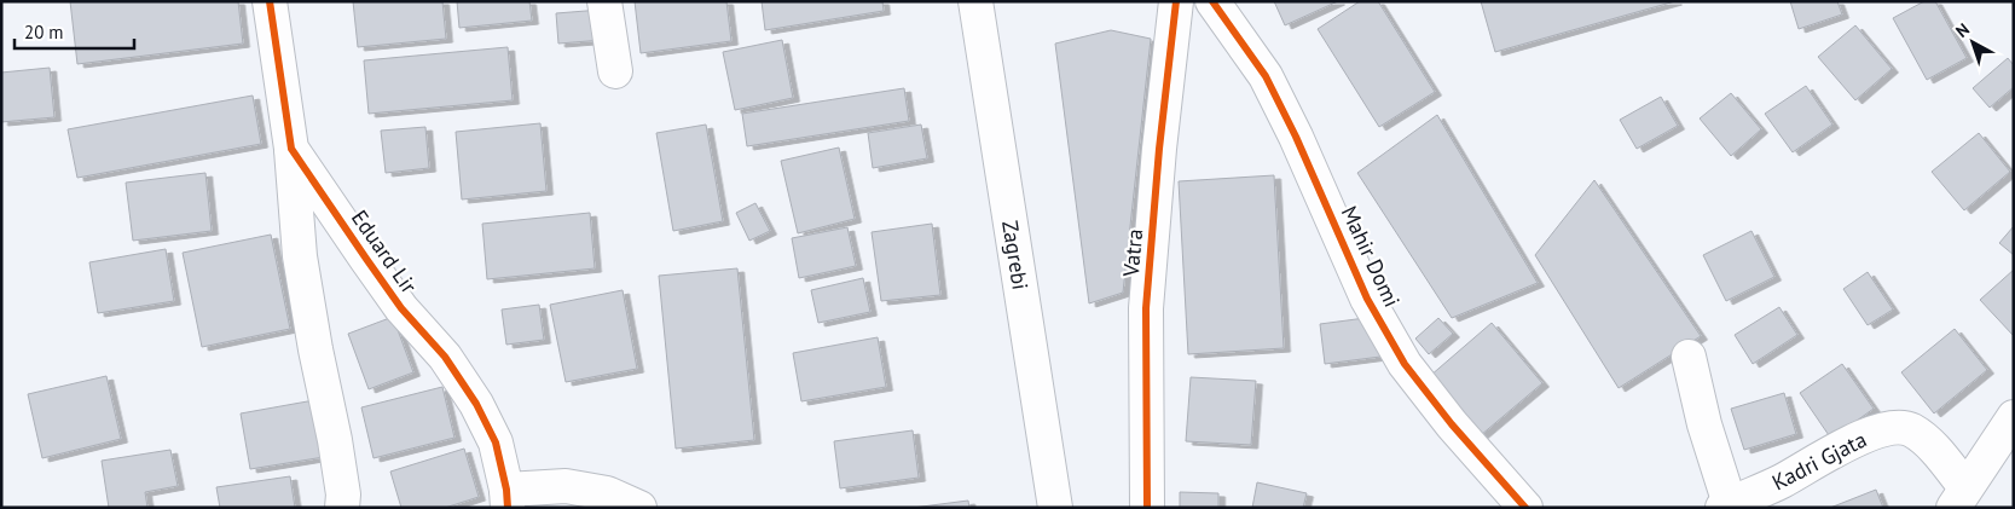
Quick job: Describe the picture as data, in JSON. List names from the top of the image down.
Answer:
{
  "streets": {
    "street": [
      "Eduard Lir",
      "Vatra",
      "Zagrebi",
      "Mahir Domi",
      "Kadri Gjata"
    ]
  },
  "scale_bar": "20 m",
  "north": "top left"
}
